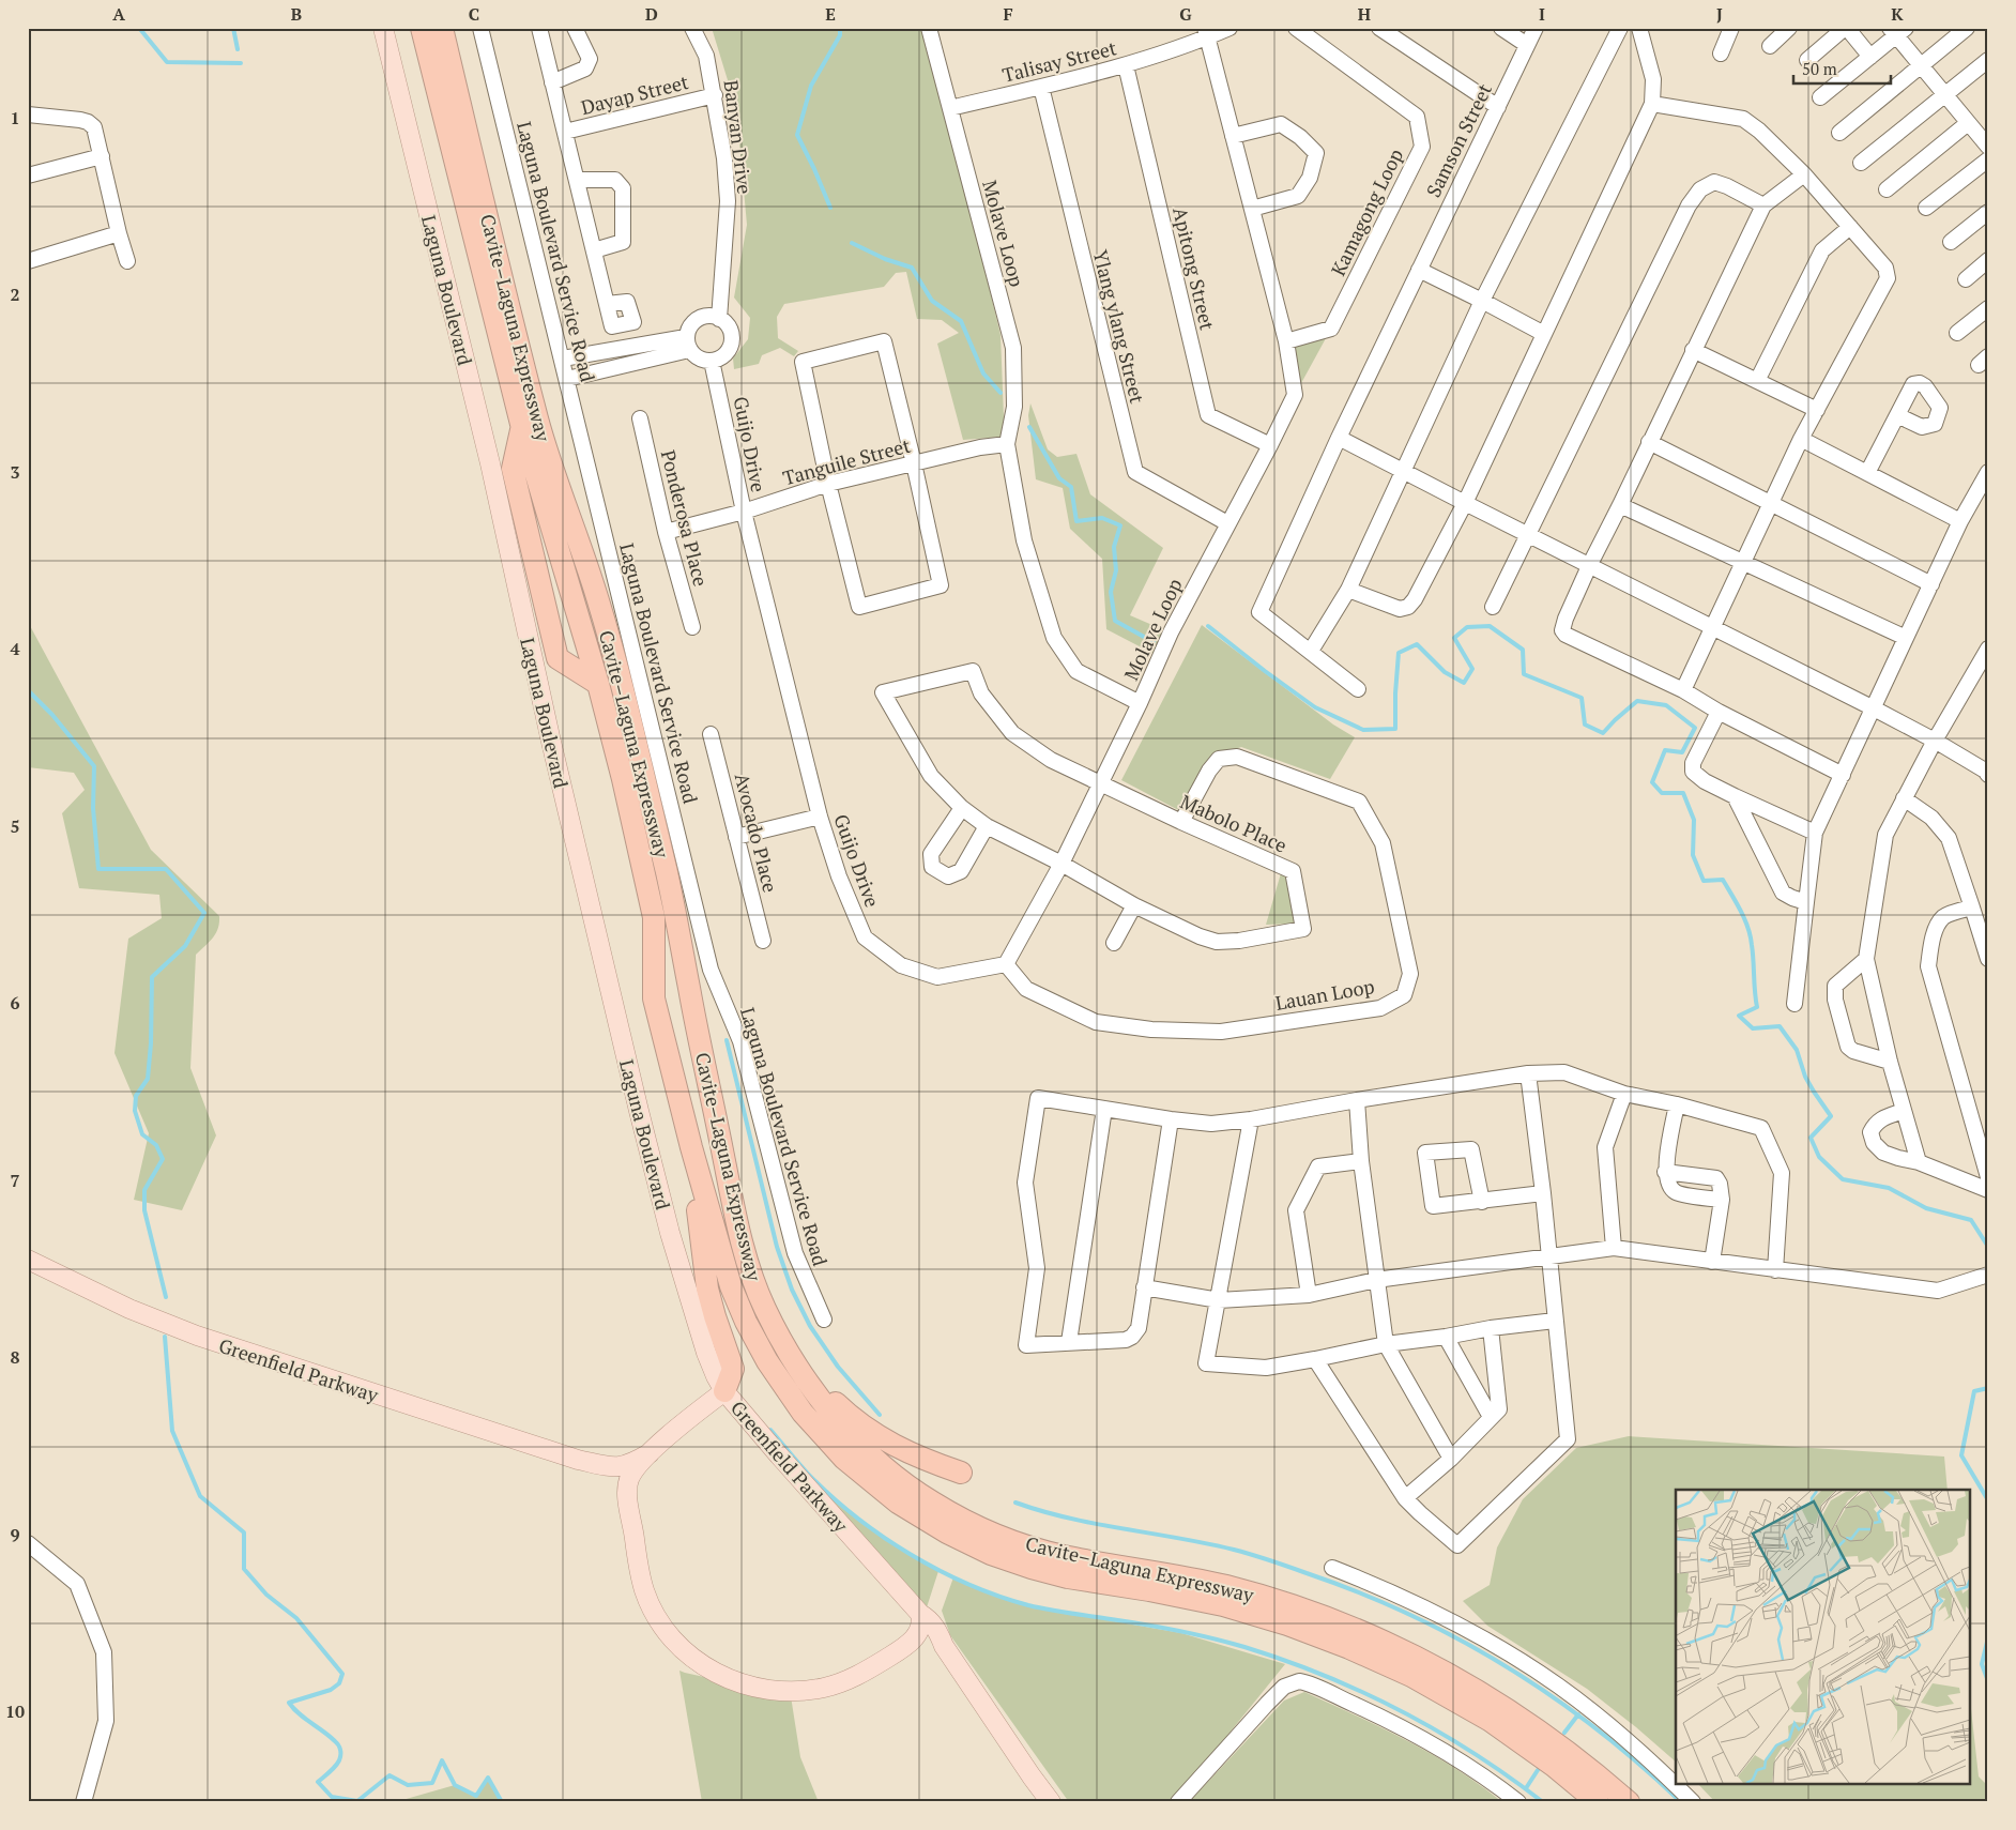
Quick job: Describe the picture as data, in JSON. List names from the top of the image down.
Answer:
{
  "streets": {
    "highway": ["Cavite–Laguna Expressway"],
    "main road": ["Laguna Boulevard", "Greenfield Parkway"],
    "street": [
      "Talisay Street",
      "Dayap Street",
      "Banyan Drive",
      "Samson Street",
      "Kamagong Loop",
      "Molave Loop",
      "Laguna Boulevard Service Road",
      "Apitong Street",
      "Ylang ylang Street",
      "Guijo Drive",
      "Tanguile Street",
      "Ponderosa Place",
      "Mabolo Place",
      "Avocado Place",
      "Lauan Loop"
    ]
  },
  "crossings": [
    ["Talisay Street", "Molave Loop"],
    ["Talisay Street", "Apitong Street"],
    ["Talisay Street", "Ylang ylang Street"],
    ["Dayap Street", "Banyan Drive"],
    ["Banyan Drive", "Guijo Drive"],
    ["Kamagong Loop", "Molave Loop"],
    ["Molave Loop", "Apitong Street"],
    ["Molave Loop", "Ylang ylang Street"],
    ["Molave Loop", "Tanguile Street"],
    ["Laguna Boulevard", "Greenfield Parkway"],
    ["Guijo Drive", "Tanguile Street"],
    ["Guijo Drive", "Lauan Loop"],
    ["Tanguile Street", "Ponderosa Place"],
    ["Mabolo Place", "Lauan Loop"]
  ],
  "scale_bar": "50 m",
  "grid": {
    "columns": [
      "A",
      "B",
      "C",
      "D",
      "E",
      "F",
      "G",
      "H",
      "I",
      "J",
      "K"
    ],
    "rows": [
      "1",
      "2",
      "3",
      "4",
      "5",
      "6",
      "7",
      "8",
      "9",
      "10"
    ]
  }
}
